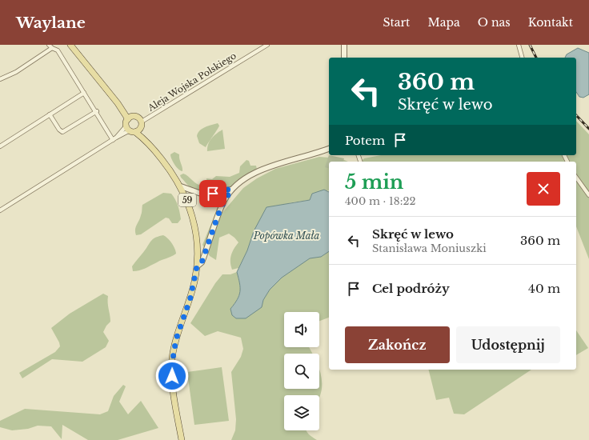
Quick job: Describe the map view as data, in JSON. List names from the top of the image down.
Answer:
{
  "streets": {
    "main road": ["59"],
    "street": ["Aleja Wojska Polskiego"]
  },
  "crossings": [
    ["Aleja Wojska Polskiego", "59"]
  ],
  "water": ["Popówka Mała"],
  "page": {
    "header": "Waylane",
    "nav": [
      "Start",
      "Mapa",
      "O nas",
      "Kontakt"
    ],
    "turn": ["360 m", "Skręć w lewo"],
    "then": "Potem",
    "heading": ["5 min", "400 m · 18:22"],
    "list": [
      {
        "name": "Skręć w lewo",
        "note": "Stanisława Moniuszki",
        "value": "360 m"
      },
      {
        "name": "Cel podróży",
        "value": "40 m"
      }
    ],
    "buttons": ["Zakończ", "Udostępnij"]
  }
}
